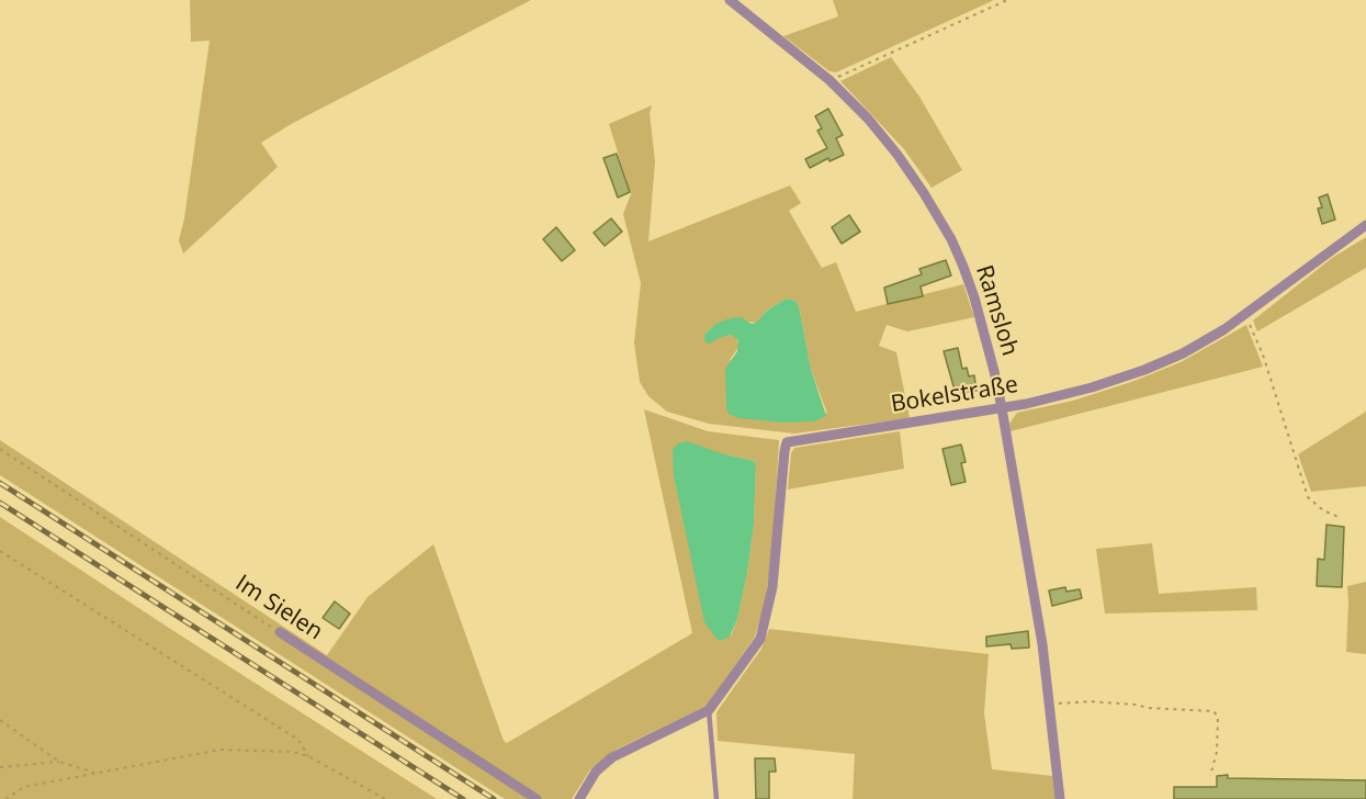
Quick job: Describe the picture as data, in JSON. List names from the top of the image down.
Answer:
{
  "streets": {
    "street": ["Ramsloh", "Bokelstraße", "Im Sielen"]
  },
  "crossings": [
    ["Ramsloh", "Bokelstraße"]
  ]
}
